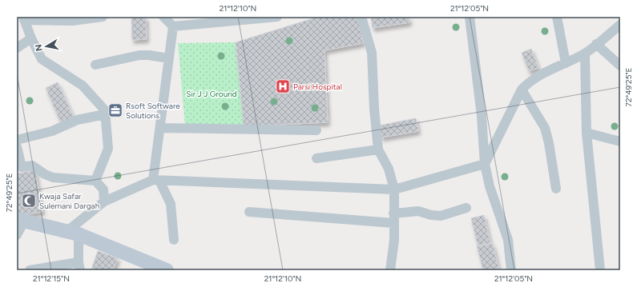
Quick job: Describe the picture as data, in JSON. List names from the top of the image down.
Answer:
{
  "parks": ["Sir J J Ground"],
  "places": {
    "hospital": ["Parsi Hospital"],
    "office": ["Rsoft Software Solutions"],
    "mosque": ["Kwaja Safar Sulemani Dargah"]
  },
  "north": "left",
  "coordinates": [
    "21°12'10\"N",
    "21°12'05\"N",
    "72°49'25\"E",
    "21°12'15\"N"
  ]
}
